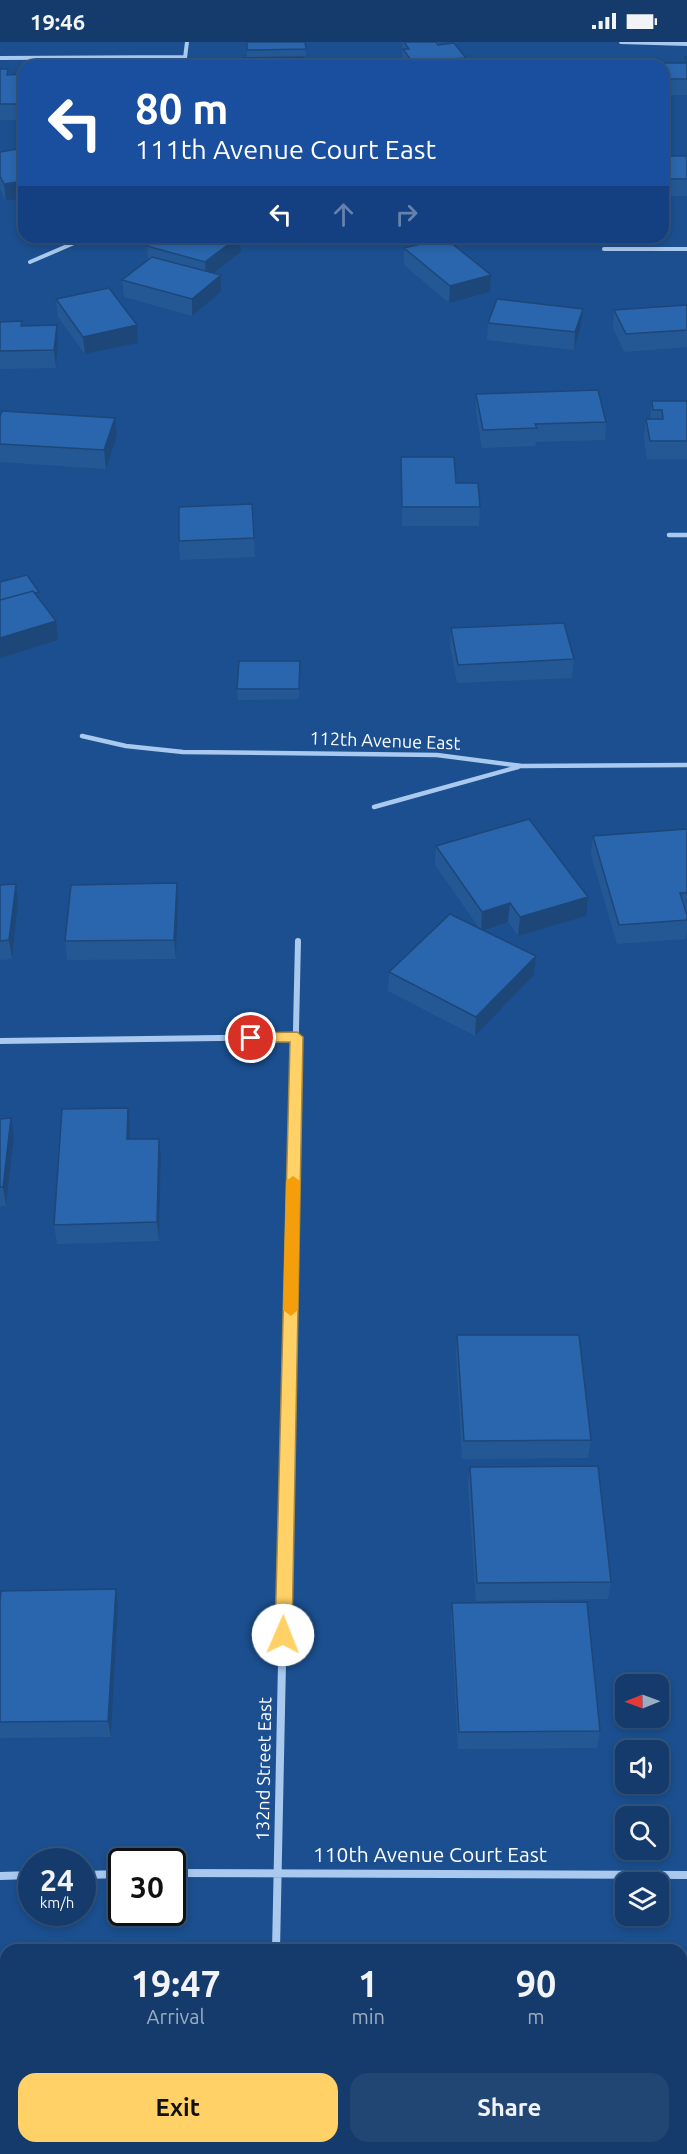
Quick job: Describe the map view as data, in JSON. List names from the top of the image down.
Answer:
{
  "streets": {
    "street": ["112th Avenue East", "132nd Street East", "110th Avenue Court East"]
  },
  "crossings": [
    ["132nd Street East", "110th Avenue Court East"]
  ],
  "north": "left",
  "page": {
    "status": "19:46",
    "turn": ["80 m", "111th Avenue Court East"],
    "speed": "24 km/h",
    "limit": "30",
    "eta": [
      "19:47",
      "Arrival",
      "1",
      "min",
      "90",
      "m"
    ],
    "buttons": ["Exit", "Share"]
  }
}
